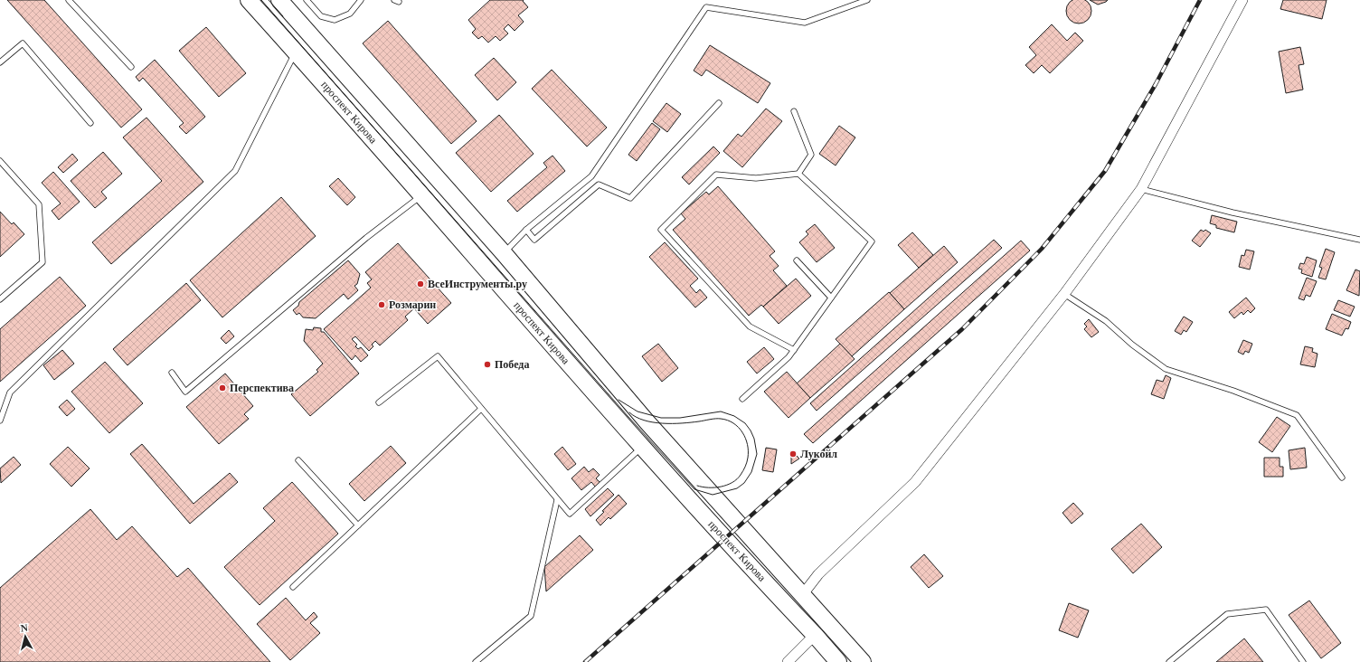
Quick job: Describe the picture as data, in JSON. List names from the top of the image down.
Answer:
{
  "streets": {
    "main road": ["проспект Кирова"]
  },
  "places": [
    "ВсеИнструменты.ру",
    "Розмарин",
    "Победа",
    "Перспектива",
    "Лукойл"
  ],
  "north": "top"
}
